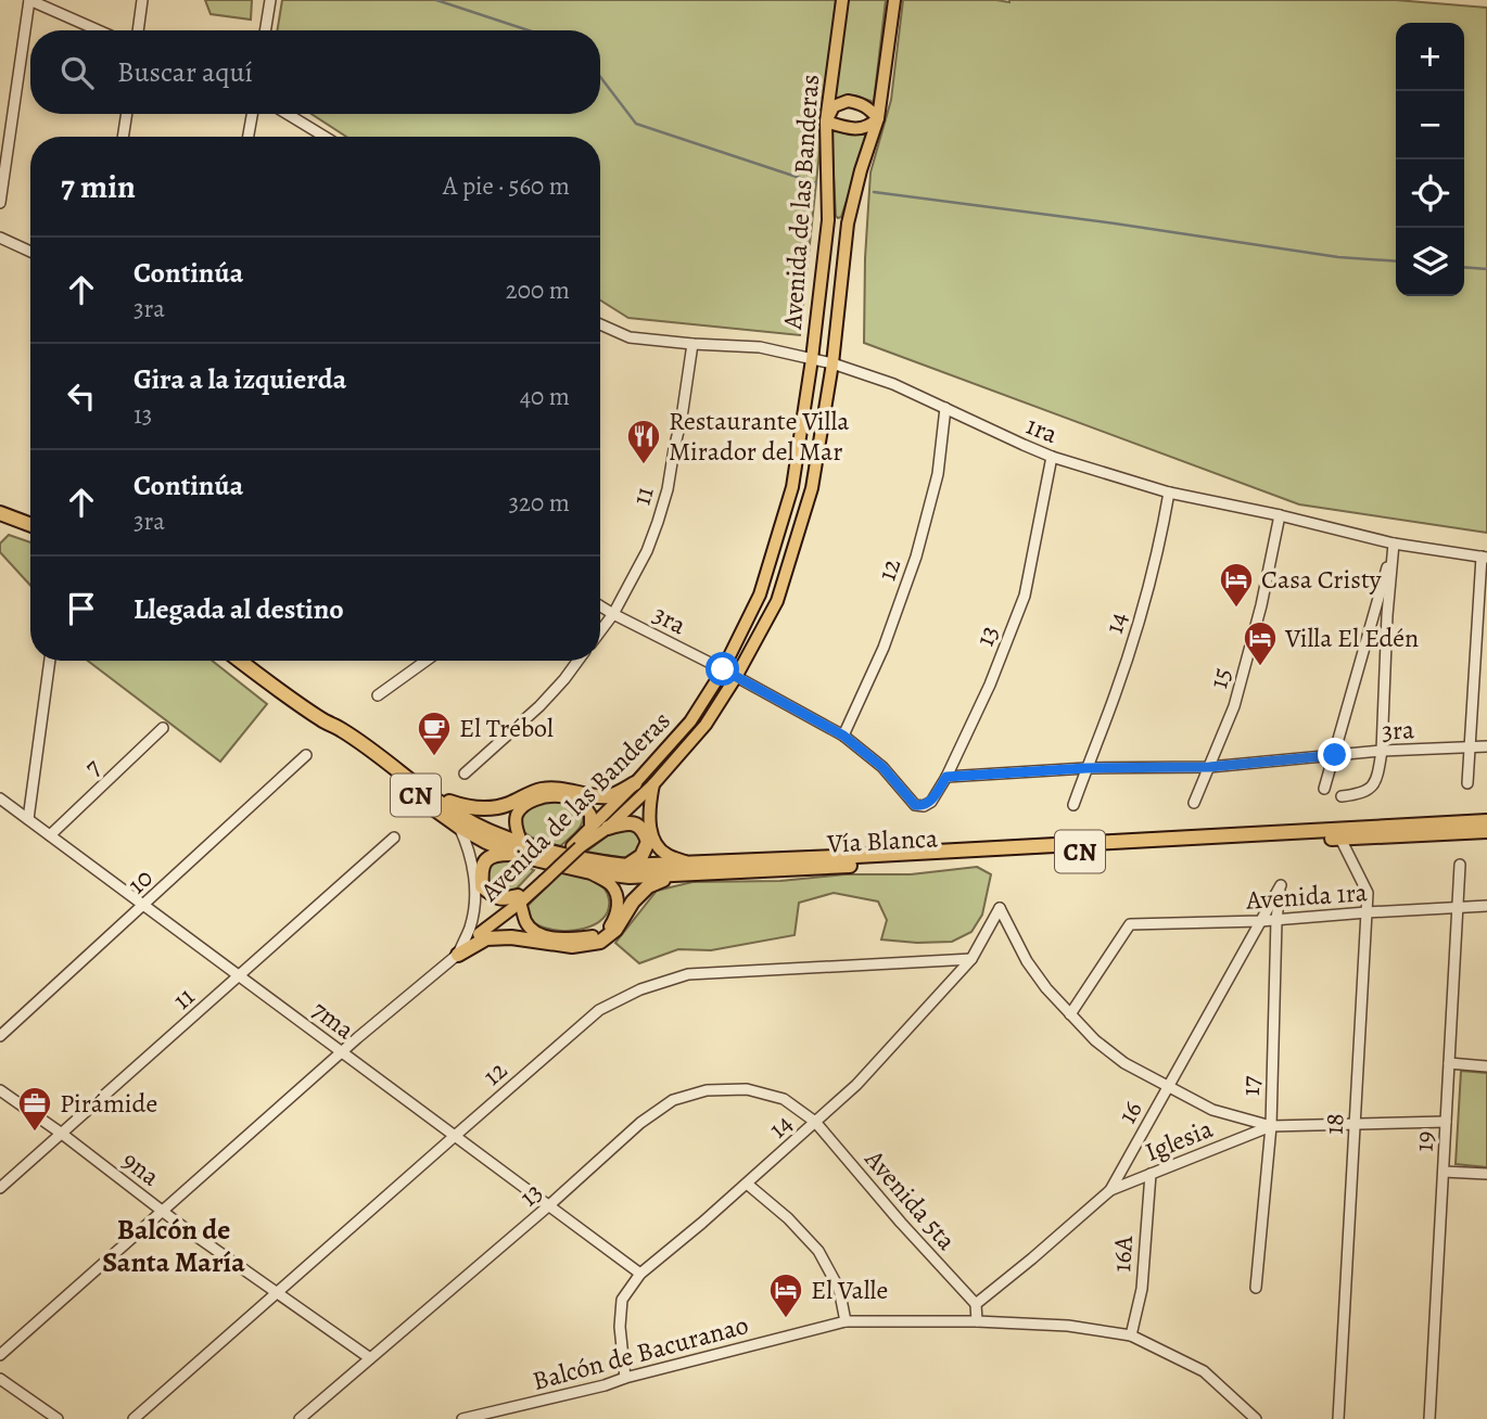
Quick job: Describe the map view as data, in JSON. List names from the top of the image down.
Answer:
{
  "streets": {
    "highway": ["CN", "Vía Blanca"],
    "main road": ["Avenida de las Banderas"],
    "street": [
      "1ra",
      "11",
      "12",
      "3ra",
      "14",
      "13",
      "15",
      "7",
      "10",
      "Avenida 1ra",
      "7ma",
      "17",
      "16",
      "18",
      "Iglesia",
      "19",
      "9na",
      "Avenida 5ta",
      "16A",
      "Balcón de Bacuranao"
    ]
  },
  "crossings": [
    ["Avenida de las Banderas", "1ra"],
    ["Avenida de las Banderas", "3ra"],
    ["Avenida de las Banderas", "7ma"],
    ["Avenida de las Banderas", "9na"],
    ["1ra", "11"],
    ["1ra", "12"],
    ["1ra", "14"],
    ["1ra", "13"],
    ["1ra", "15"],
    ["11", "3ra"],
    ["11", "7ma"],
    ["11", "9na"],
    ["12", "3ra"],
    ["12", "14"],
    ["12", "7ma"],
    ["12", "9na"],
    ["3ra", "14"],
    ["3ra", "13"],
    ["3ra", "15"],
    ["14", "13"],
    ["14", "Avenida 1ra"],
    ["14", "7ma"],
    ["14", "Avenida 5ta"],
    ["14", "Balcón de Bacuranao"],
    ["13", "7ma"],
    ["13", "9na"],
    ["13", "Avenida 5ta"],
    ["7", "7ma"],
    ["Vía Blanca", "18"],
    ["10", "7ma"],
    ["Avenida 1ra", "17"],
    ["Avenida 1ra", "16"],
    ["Avenida 1ra", "18"],
    ["Avenida 1ra", "19"],
    ["17", "16"],
    ["17", "Iglesia"],
    ["16", "Iglesia"],
    ["16", "Avenida 5ta"],
    ["18", "Iglesia"],
    ["Iglesia", "19"],
    ["Iglesia", "16A"],
    ["16A", "Balcón de Bacuranao"]
  ],
  "districts": ["Balcón de Santa María"],
  "places": {
    "restaurant": ["Restaurante Villa Mirador del Mar"],
    "hotel": ["Casa Cristy", "Villa El Edén", "El Valle"],
    "cafe": ["El Trébol"],
    "office": ["Pirámide"]
  },
  "page": {
    "map_buttons": ["+", "−"],
    "search": "Buscar aquí",
    "heading": ["7 min", "A pie · 560 m"],
    "list": [
      ["Continúa", "3ra", "200 m"],
      ["Gira a la izquierda", "13", "40 m"],
      ["Continúa", "3ra", "320 m"],
      "Llegada al destino"
    ]
  }
}
